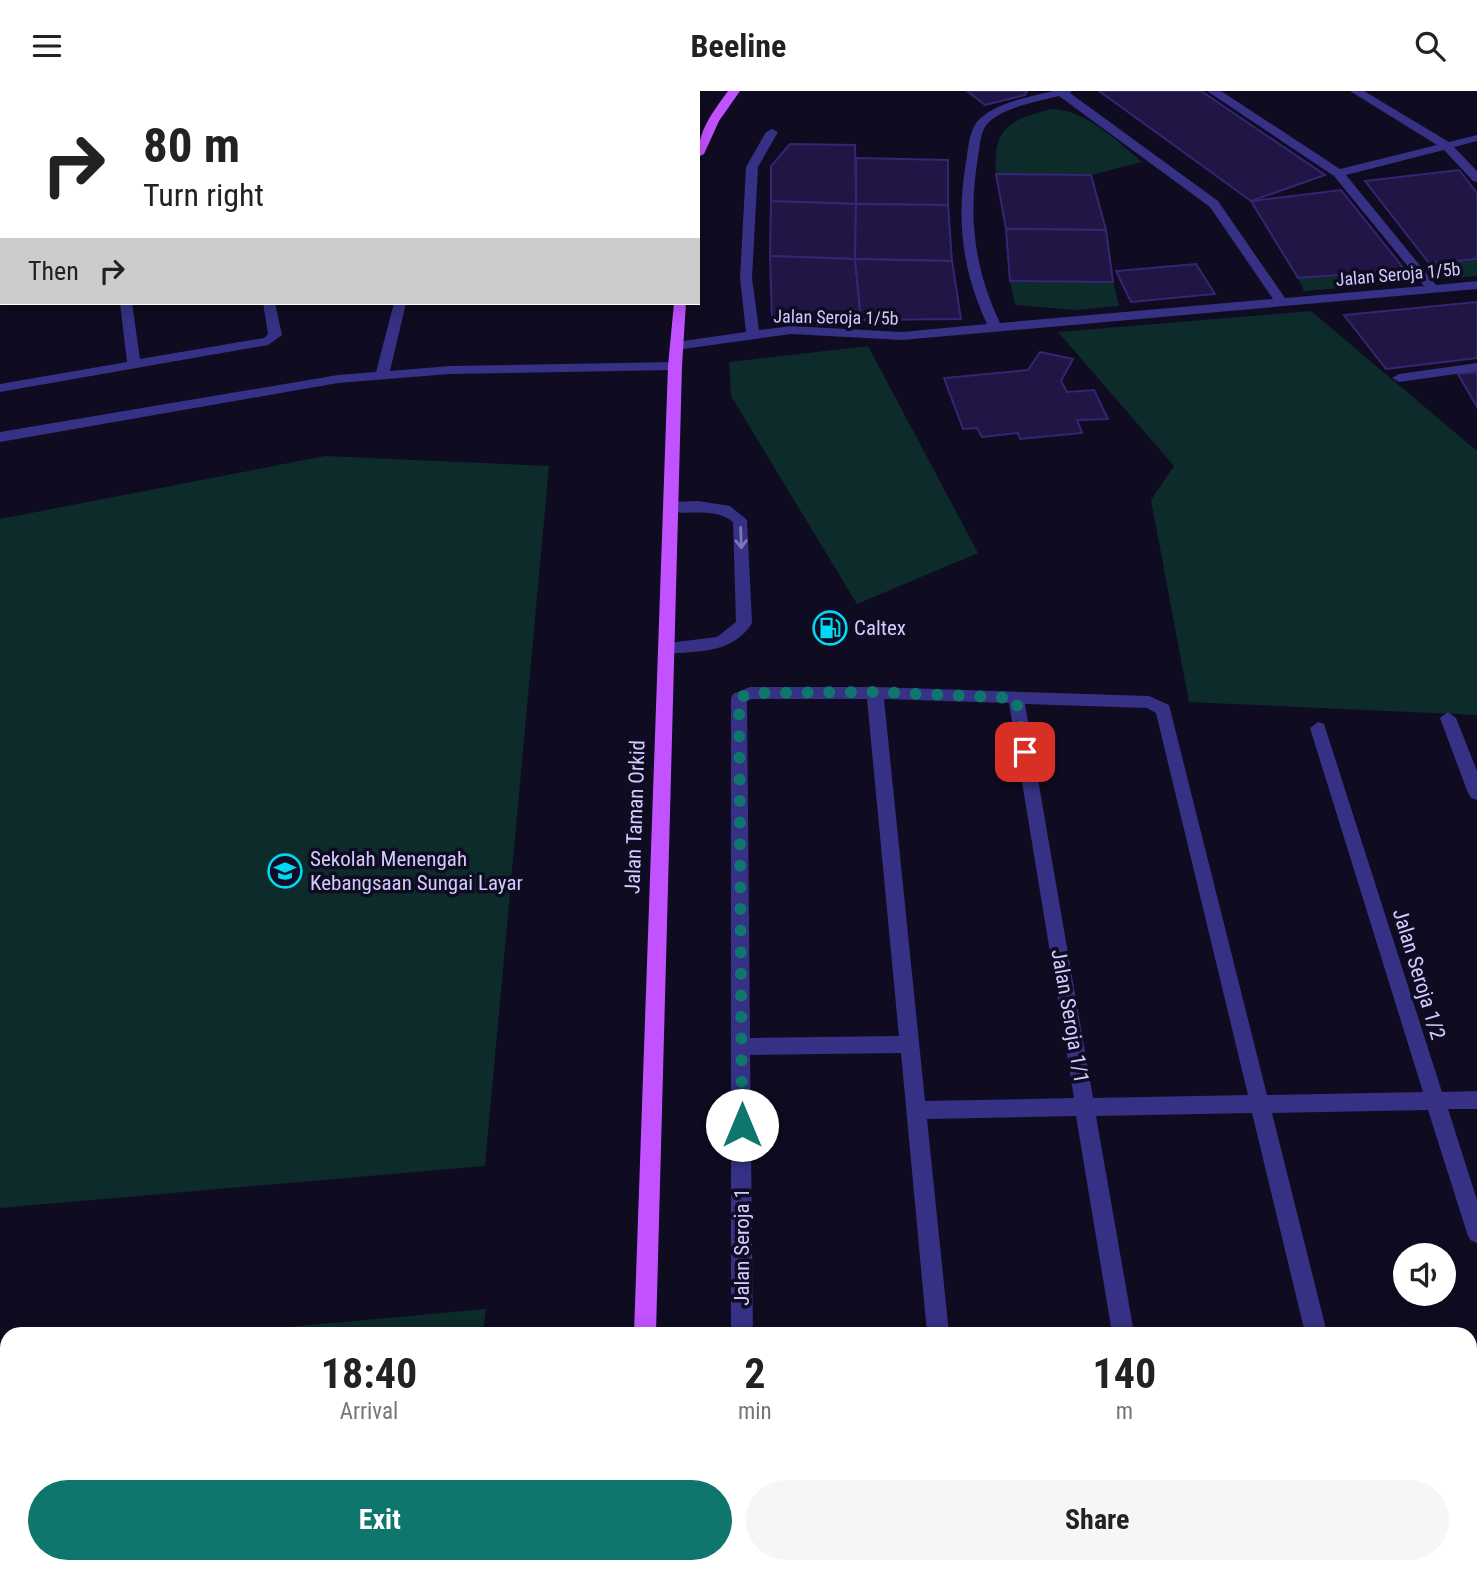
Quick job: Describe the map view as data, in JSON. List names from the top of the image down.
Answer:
{
  "streets": {
    "main road": ["Jalan Taman Orkid"],
    "street": [
      "Jalan Seroja 1/5b",
      "Jalan Seroja 1/2",
      "Jalan Seroja 1/1",
      "Jalan Seroja 1"
    ]
  },
  "crossings": [
    ["Jalan Seroja 1/5b", "Jalan Taman Orkid"]
  ],
  "places": {
    "fuel station": ["Caltex"],
    "school or university": ["Sekolah Menengah Kebangsaan Sungai Layar"]
  },
  "page": {
    "header": "Beeline",
    "turn": ["80 m", "Turn right"],
    "then": "Then",
    "eta": [
      "18:40",
      "Arrival",
      "2",
      "min",
      "140",
      "m"
    ],
    "buttons": ["Exit", "Share"]
  }
}
